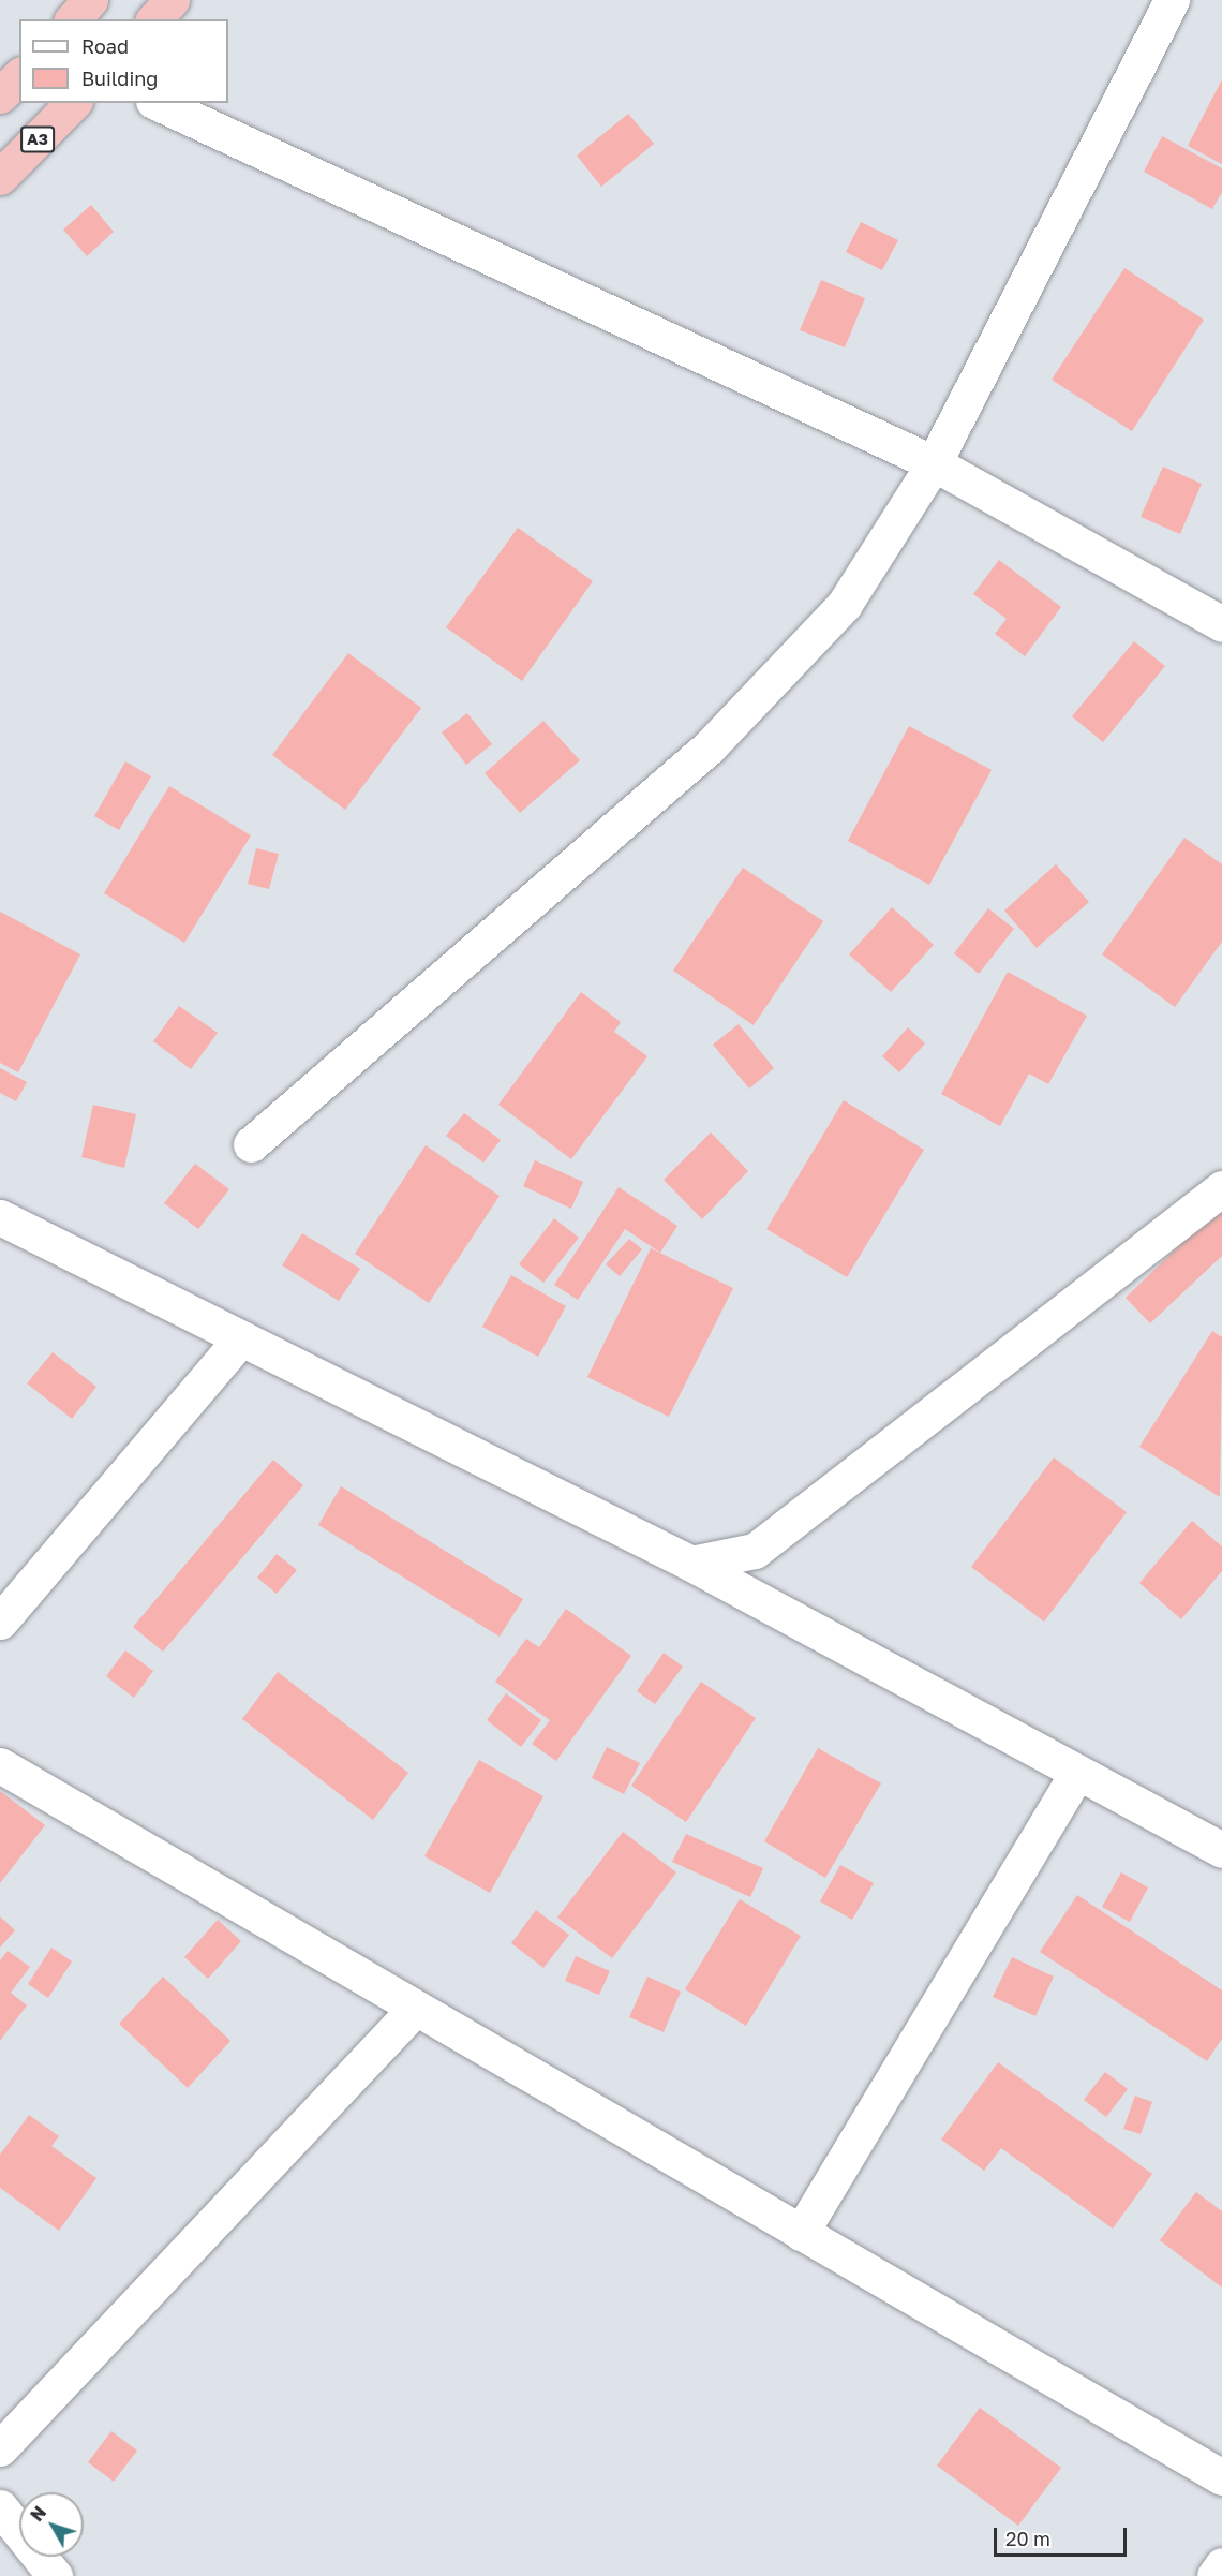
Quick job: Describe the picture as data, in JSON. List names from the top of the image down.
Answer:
{
  "streets": {
    "highway": ["A3"]
  },
  "legend": ["Road", "Building"],
  "scale_bar": "20 m",
  "north": "top left"
}
